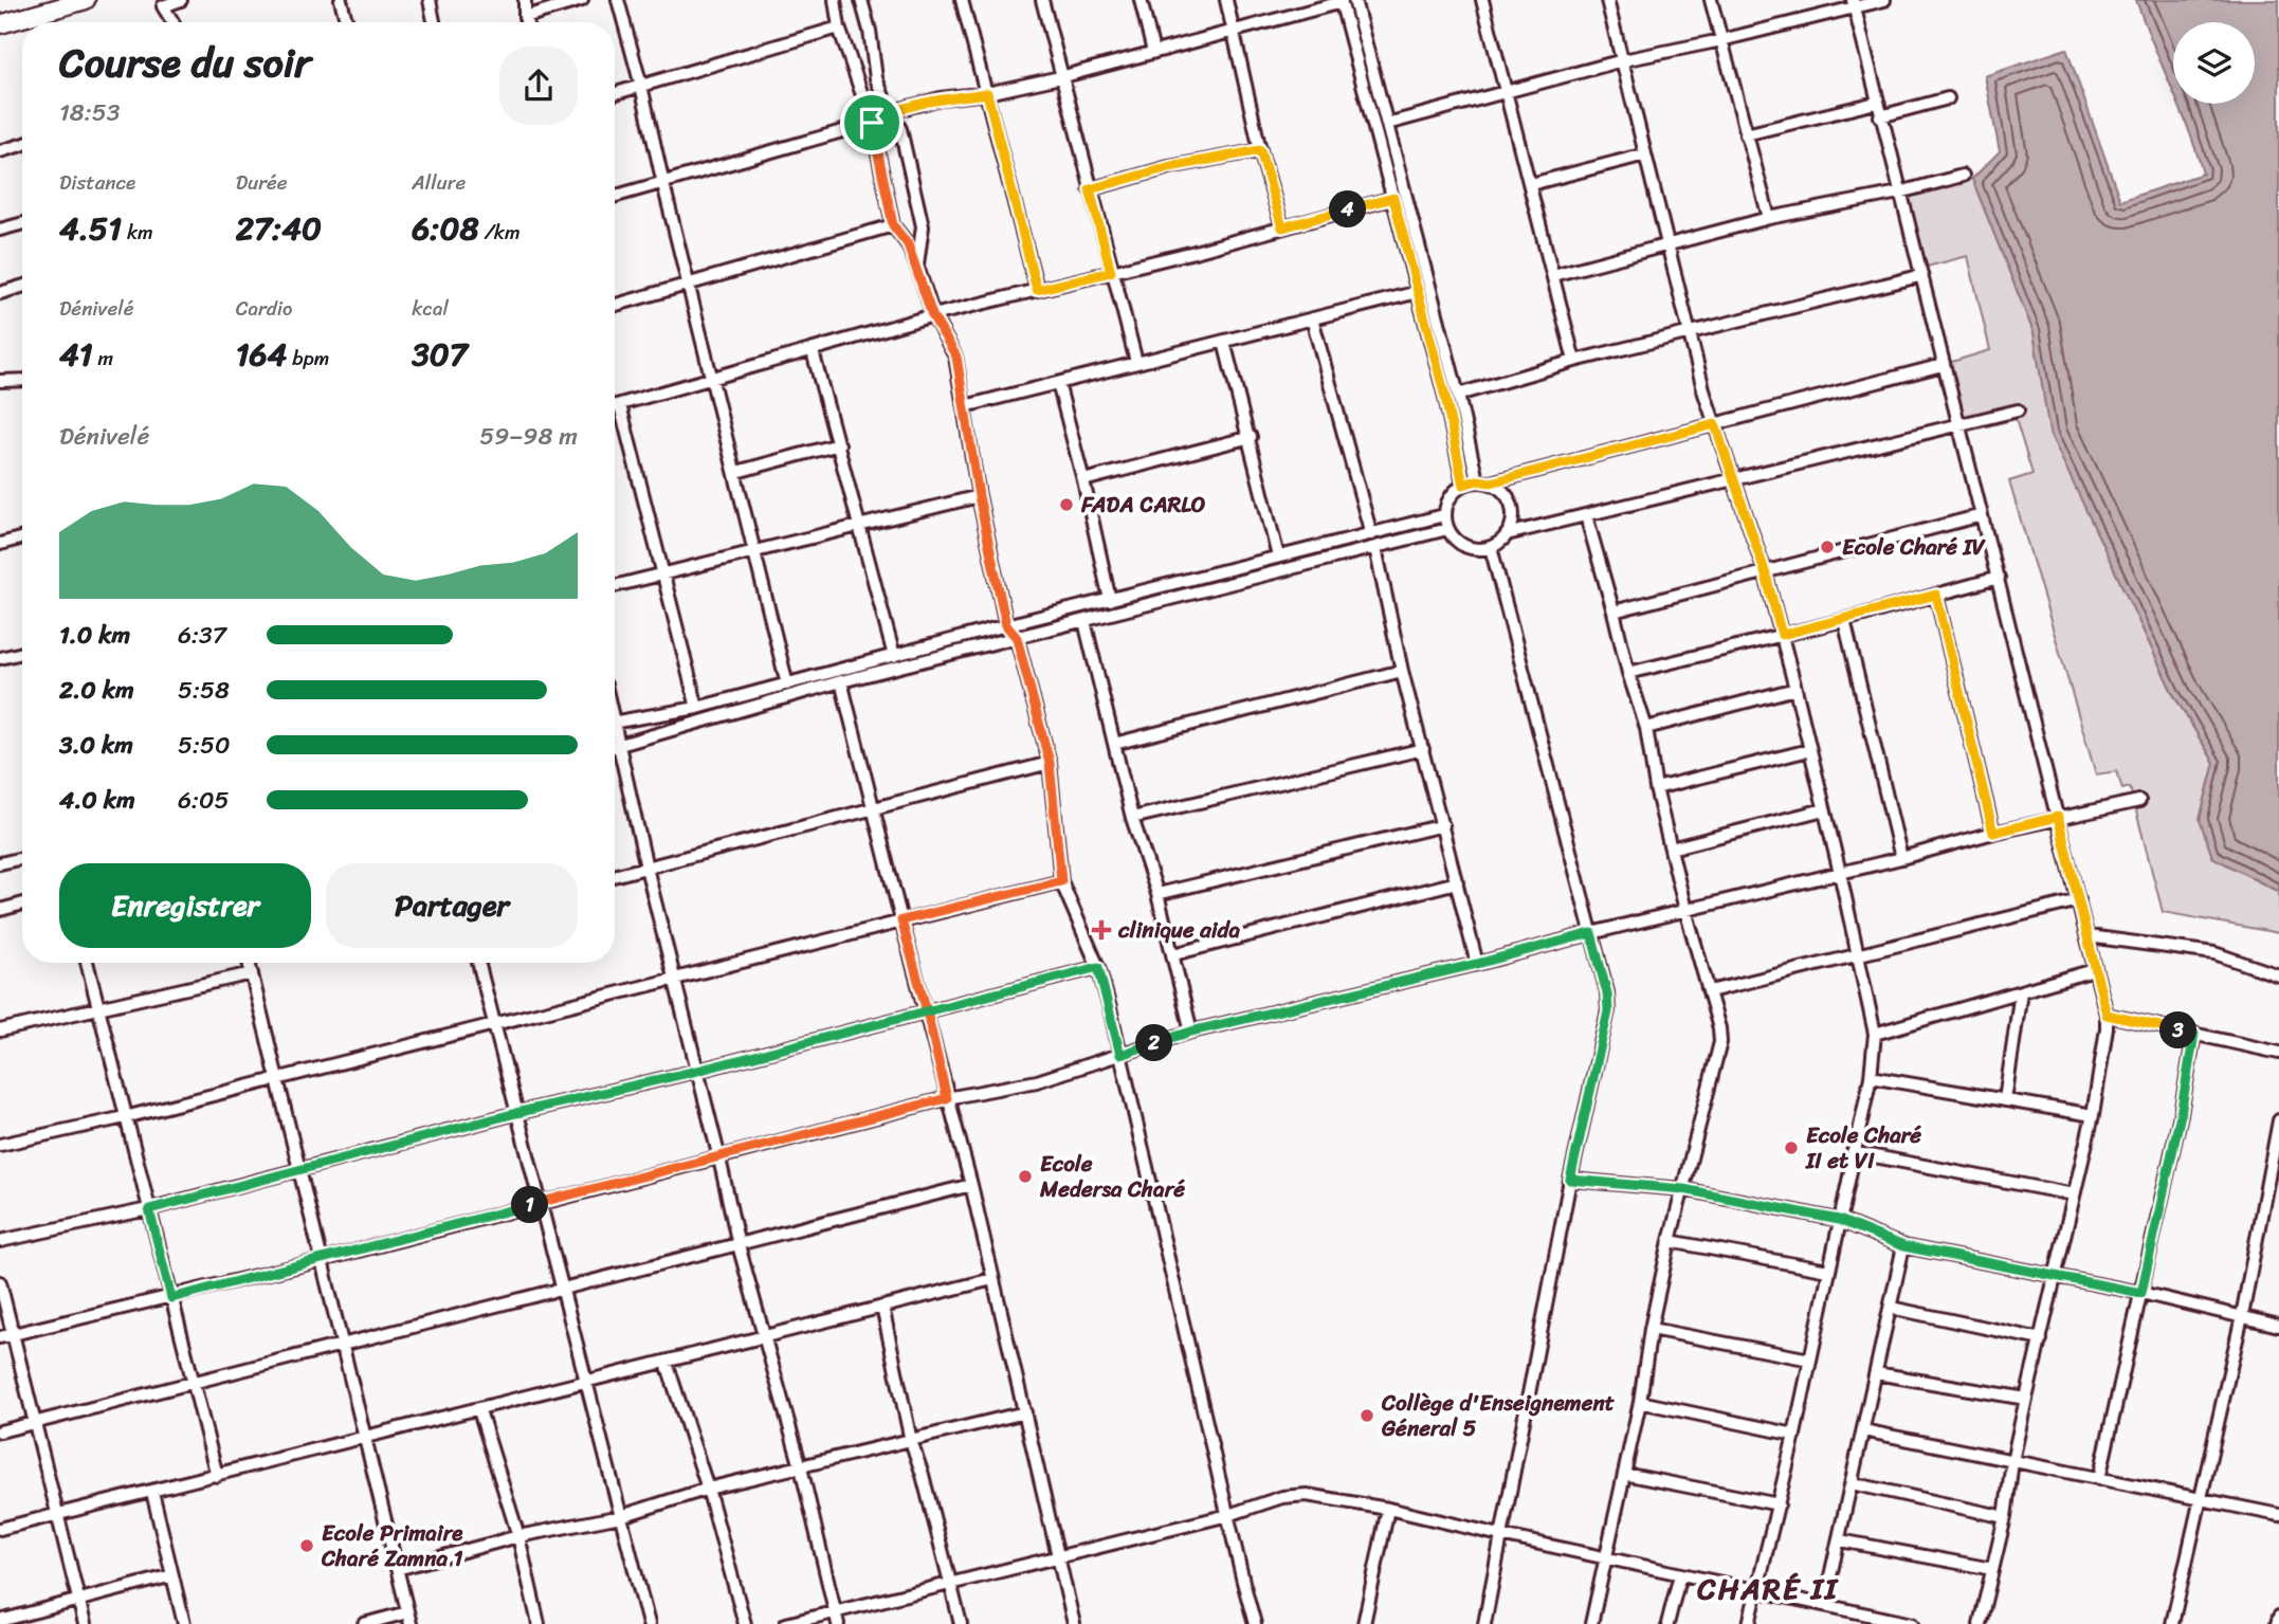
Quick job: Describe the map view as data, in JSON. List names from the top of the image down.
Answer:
{
  "districts": ["CHARÉ II"],
  "places": {
    "other": [
      "FADA CARLO",
      "Ecole Charé IV",
      "Ecole Charé II et VI",
      "Ecole Medersa Charé",
      "Collège d'Enseignement Géneral 5",
      "Ecole Primaire Charé Zamna 1"
    ],
    "health": ["clinique aida"]
  },
  "page": {
    "heading": ["Course du soir", "18:53"],
    "stats": [
      ["Distance", "4.51 km"],
      ["Durée", "27:40"],
      ["Allure", "6:08 /km"],
      ["Dénivelé", "41 m"],
      ["Cardio", "164 bpm"],
      ["kcal", "307"]
    ],
    "pins": [
      "4",
      "3",
      "2",
      "1"
    ],
    "chart": ["Dénivelé", "59–98 m"],
    "list": [
      {
        "name": "1.0 km",
        "note": "6:37"
      },
      {
        "name": "2.0 km",
        "note": "5:58"
      },
      {
        "name": "3.0 km",
        "note": "5:50"
      },
      {
        "name": "4.0 km",
        "note": "6:05"
      }
    ],
    "buttons": ["Enregistrer", "Partager"]
  }
}
